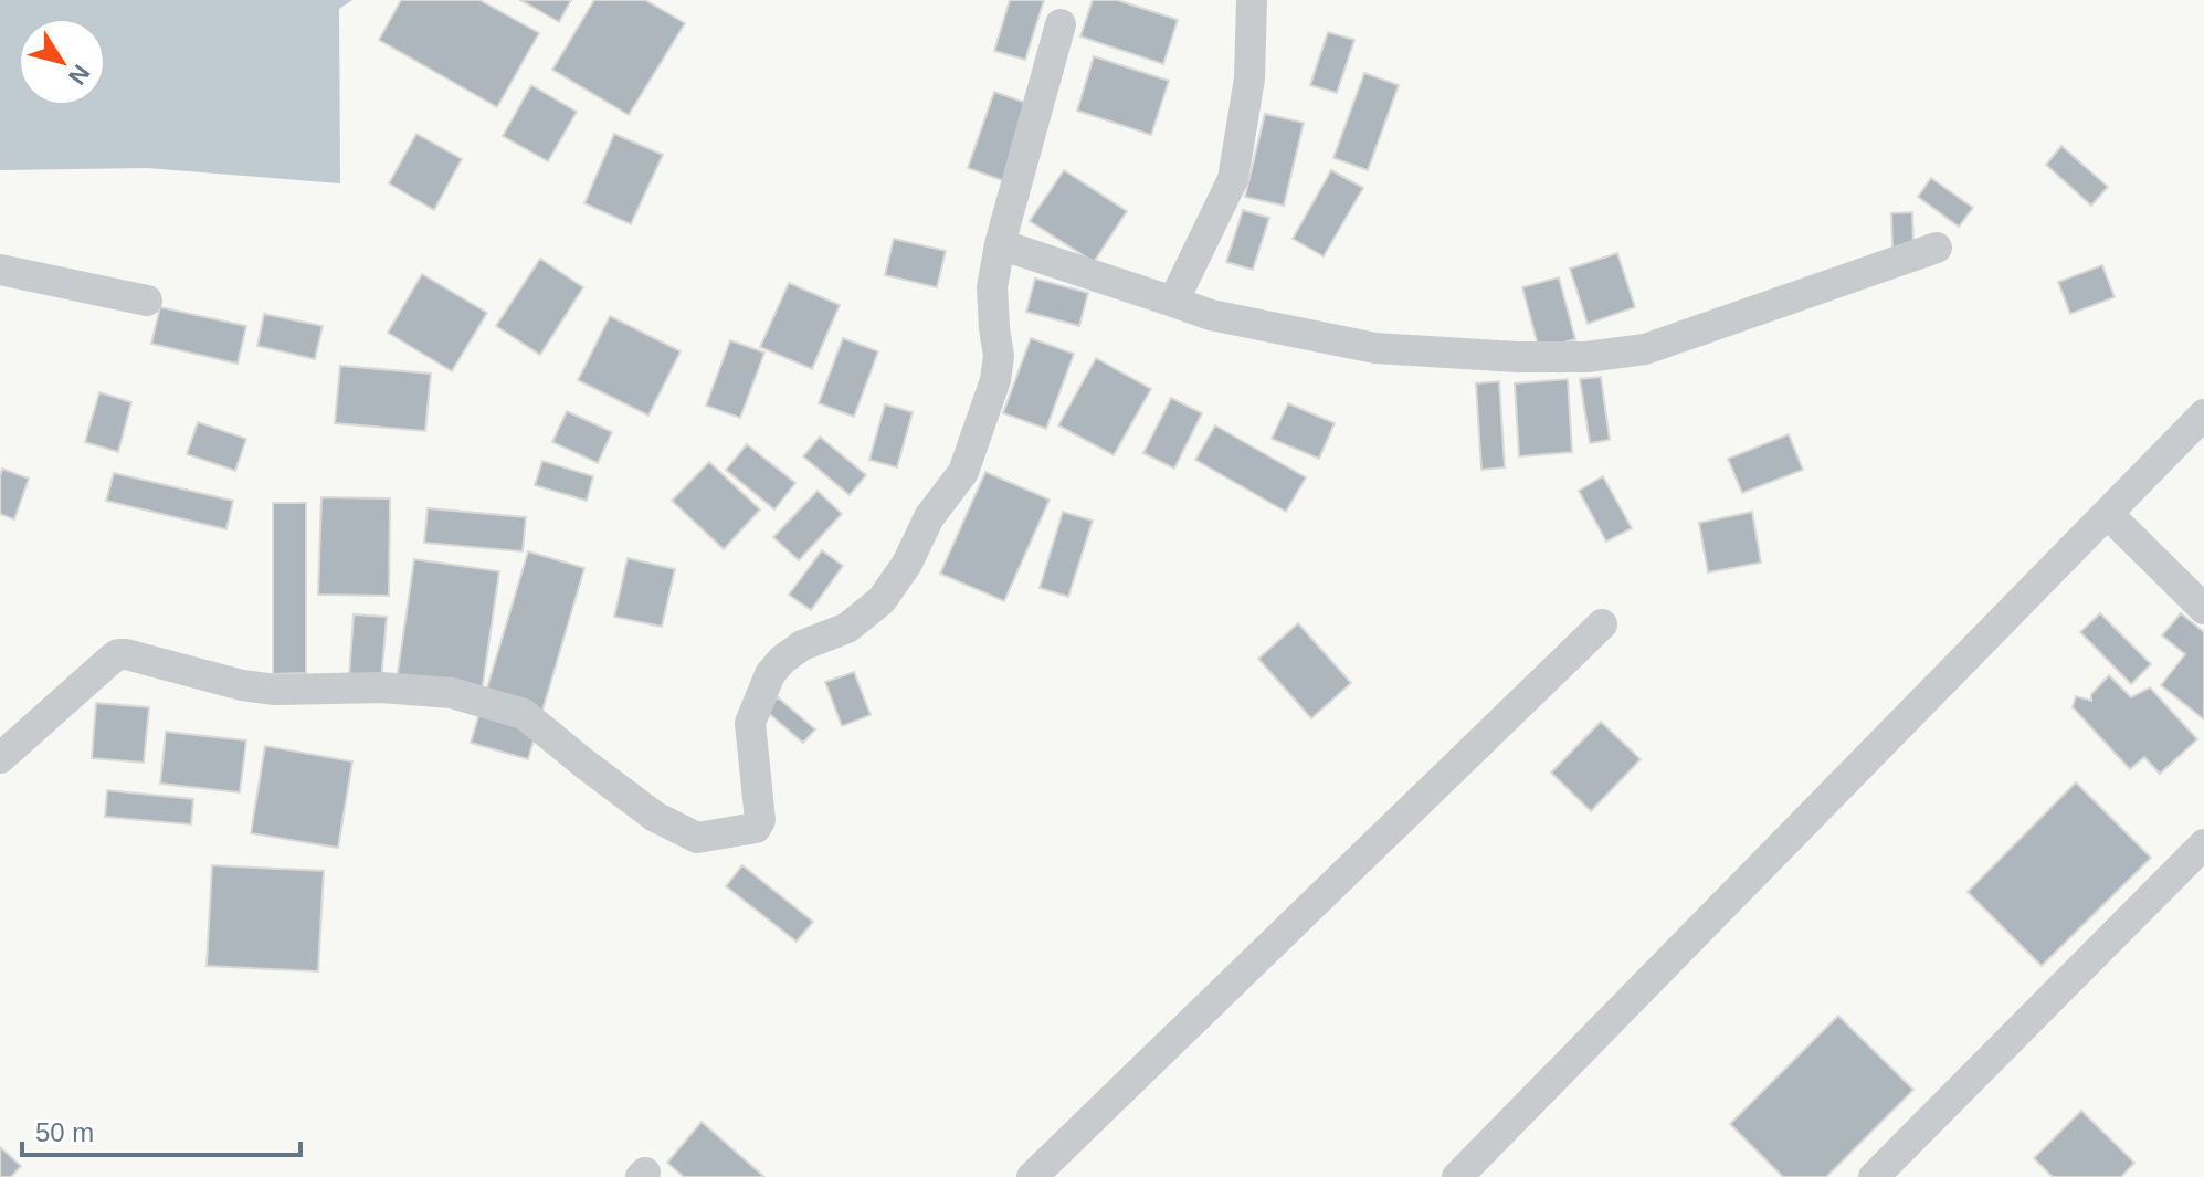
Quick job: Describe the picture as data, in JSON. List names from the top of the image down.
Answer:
{
  "scale_bar": "50 m",
  "north": "bottom right"
}
